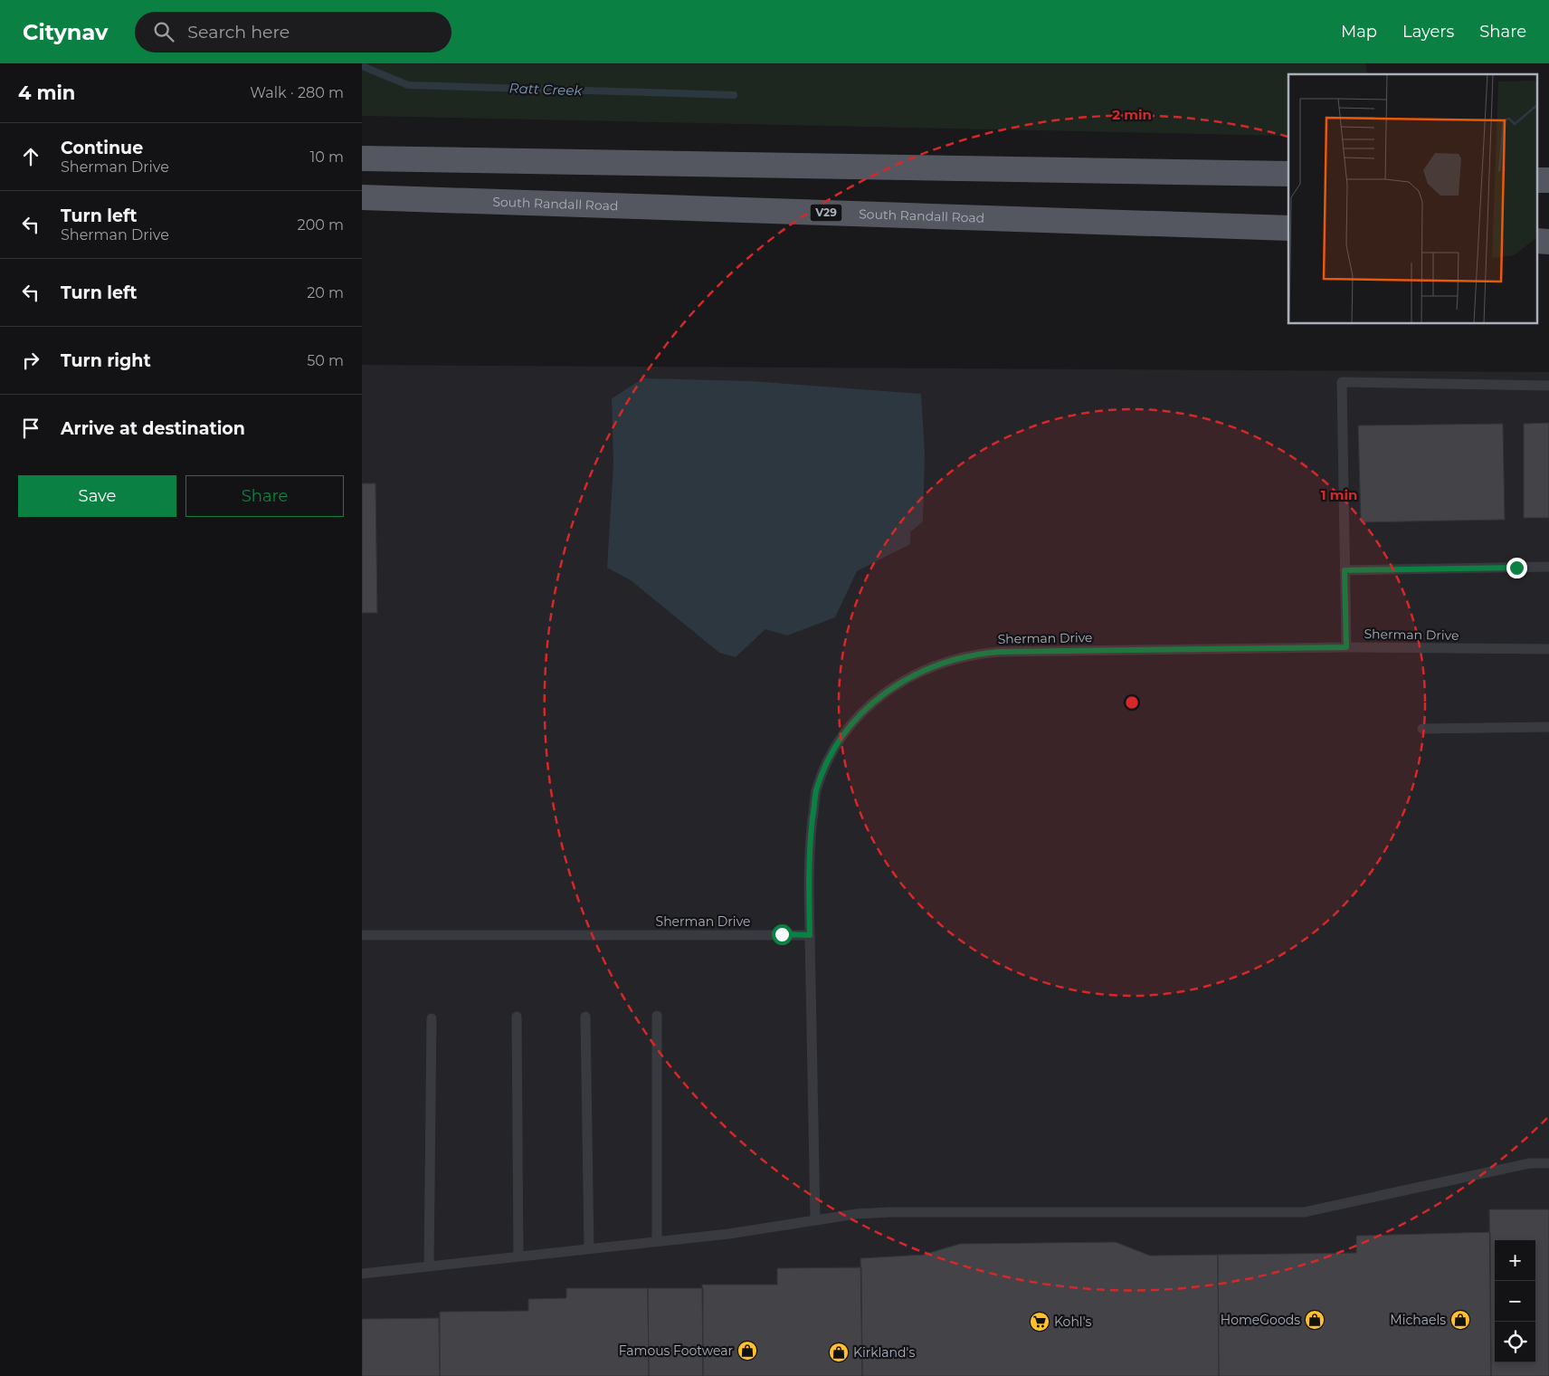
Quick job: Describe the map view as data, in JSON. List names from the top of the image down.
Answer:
{
  "streets": {
    "main road": ["South Randall Road", "V29"],
    "lane": ["Sherman Drive"]
  },
  "water": ["Ratt Creek"],
  "places": {
    "shop": [
      "HomeGoods",
      "Michaels",
      "Famous Footwear",
      "Kirkland's"
    ],
    "supermarket": ["Kohl's"]
  },
  "page": {
    "header": "Citynav",
    "search": "Search here",
    "nav": ["Map", "Layers", "Share"],
    "heading": ["4 min", "Walk · 280 m"],
    "list": [
      ["Continue", "Sherman Drive", "10 m"],
      ["Turn left", "Sherman Drive", "200 m"],
      ["Turn left", "20 m"],
      ["Turn right", "50 m"],
      "Arrive at destination"
    ],
    "buttons": ["Save", "Share"],
    "map_buttons": ["+", "−"]
  },
  "rings": ["2 min", "1 min"]
}
